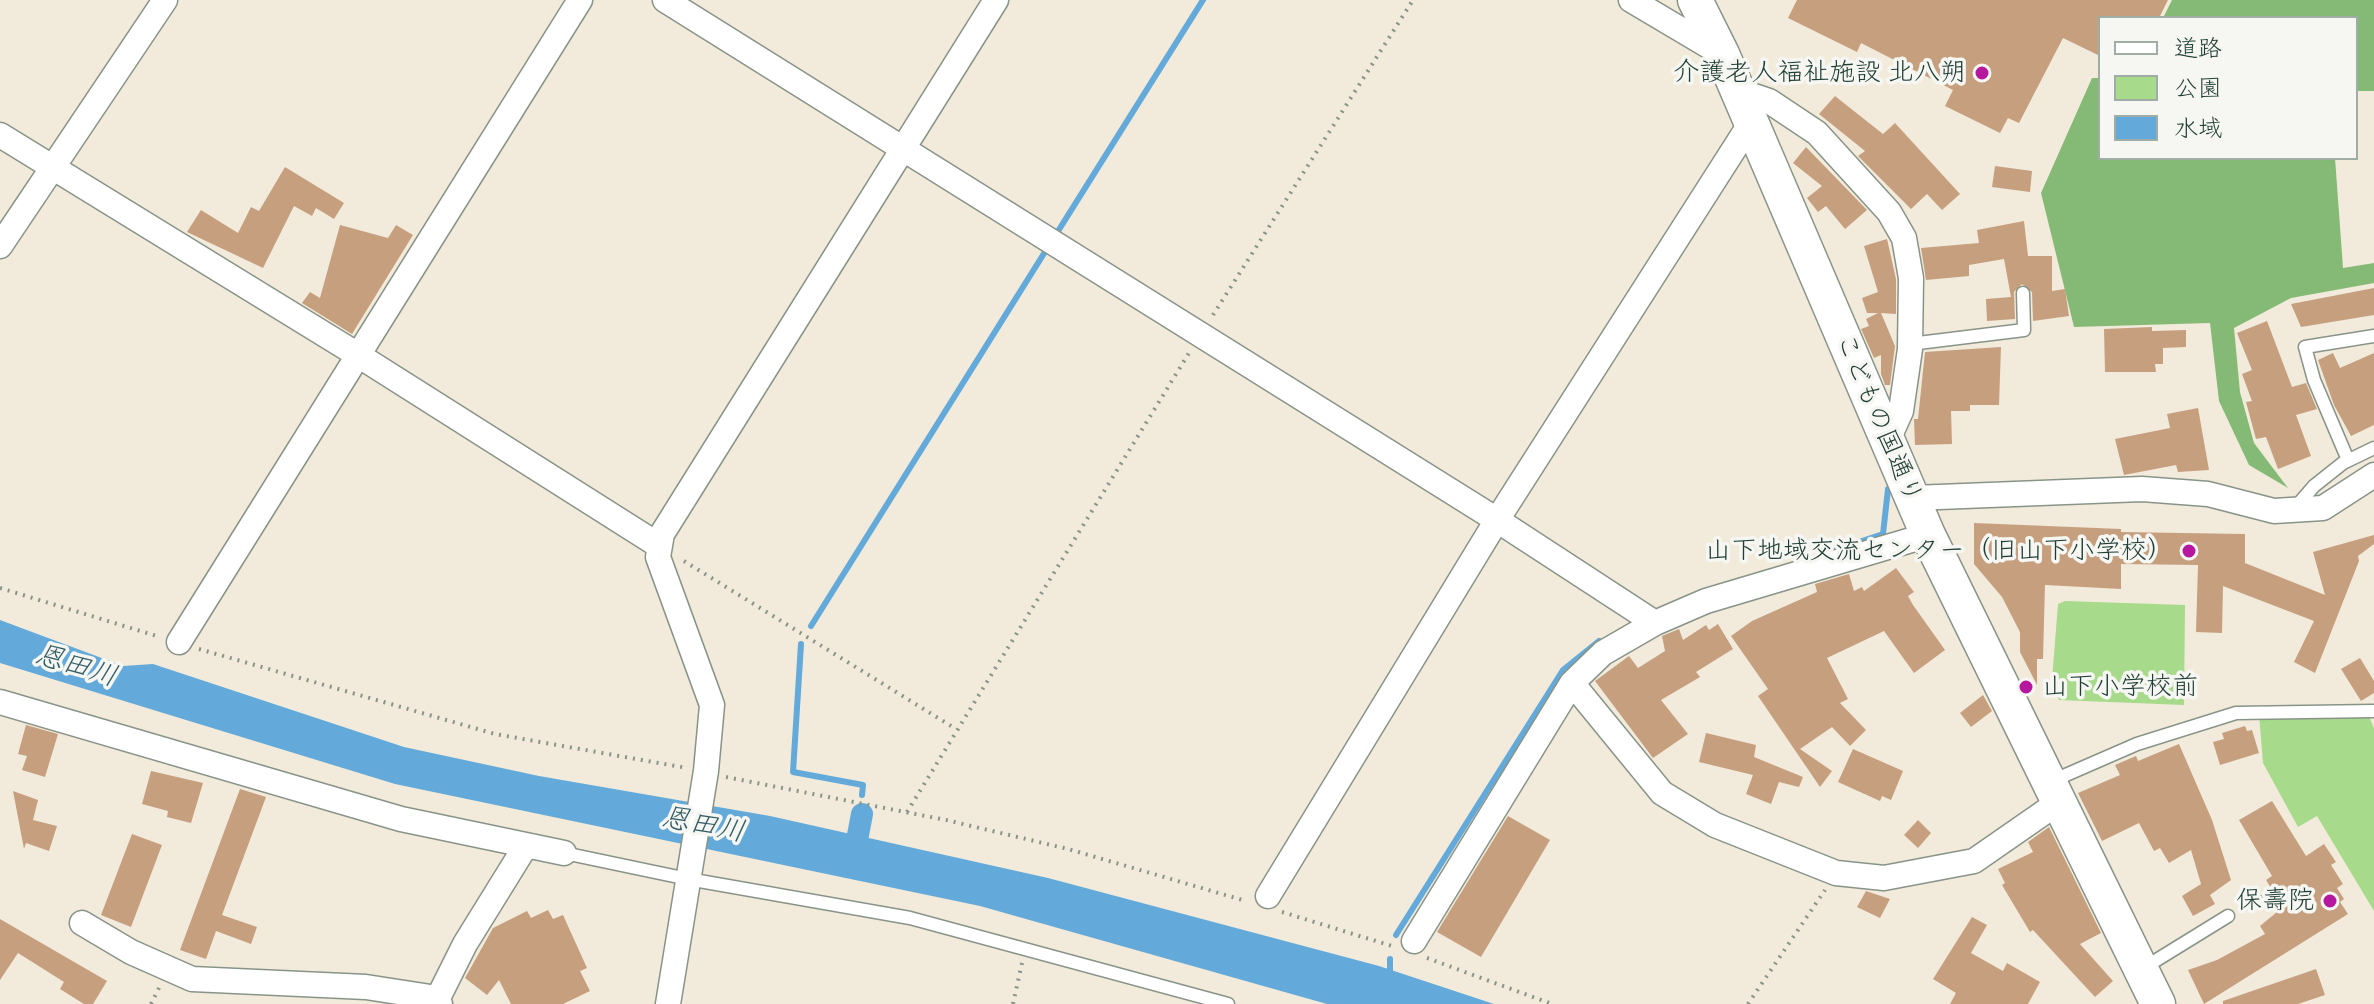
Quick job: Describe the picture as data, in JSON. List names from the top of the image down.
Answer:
{
  "streets": {
    "main road": ["こどもの国通り"]
  },
  "water": ["恩田川"],
  "places": [
    "介護老人福祉施設 北八朔",
    "山下地域交流センター（旧山下小学校）",
    "山下小学校前",
    "保壽院"
  ],
  "legend": ["道路", "公園", "水域"]
}
